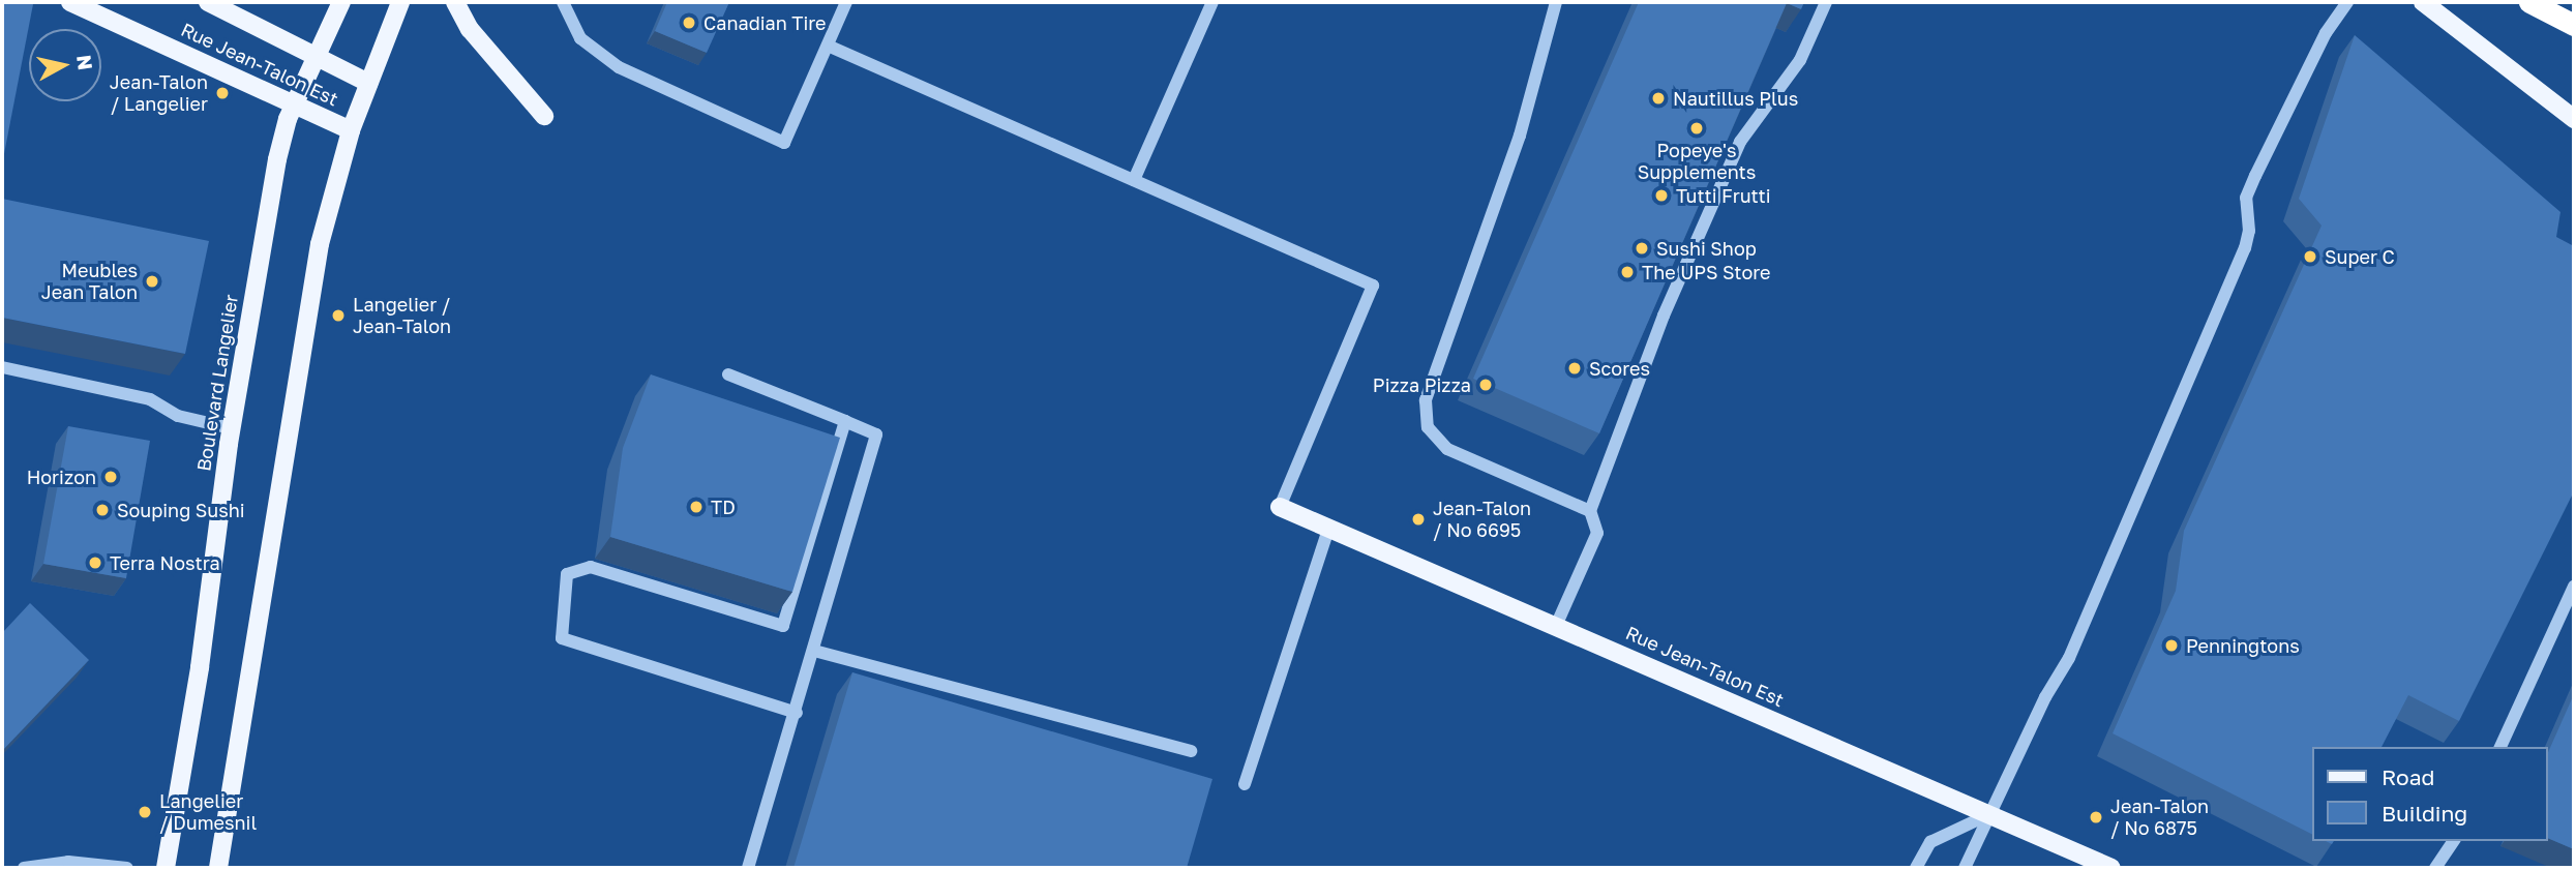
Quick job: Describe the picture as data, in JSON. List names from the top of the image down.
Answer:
{
  "streets": {
    "main road": ["Rue Jean-Talon Est", "Boulevard Langelier"]
  },
  "crossings": [
    ["Rue Jean-Talon Est", "Boulevard Langelier"]
  ],
  "places": [
    "Canadian Tire",
    "Jean-Talon / Langelier",
    "Nautillus Plus",
    "Popeye's Supplements",
    "Tutti Frutti",
    "Sushi Shop",
    "Super C",
    "The UPS Store",
    "Meubles Jean Talon",
    "Langelier / Jean-Talon",
    "Scores",
    "Pizza Pizza",
    "Horizon",
    "TD",
    "Souping Sushi",
    "Jean-Talon / No 6695",
    "Terra Nostra",
    "Penningtons",
    "Langelier / Dumesnil",
    "Jean-Talon / No 6875"
  ],
  "legend": ["Road", "Building"],
  "north": "right"
}
